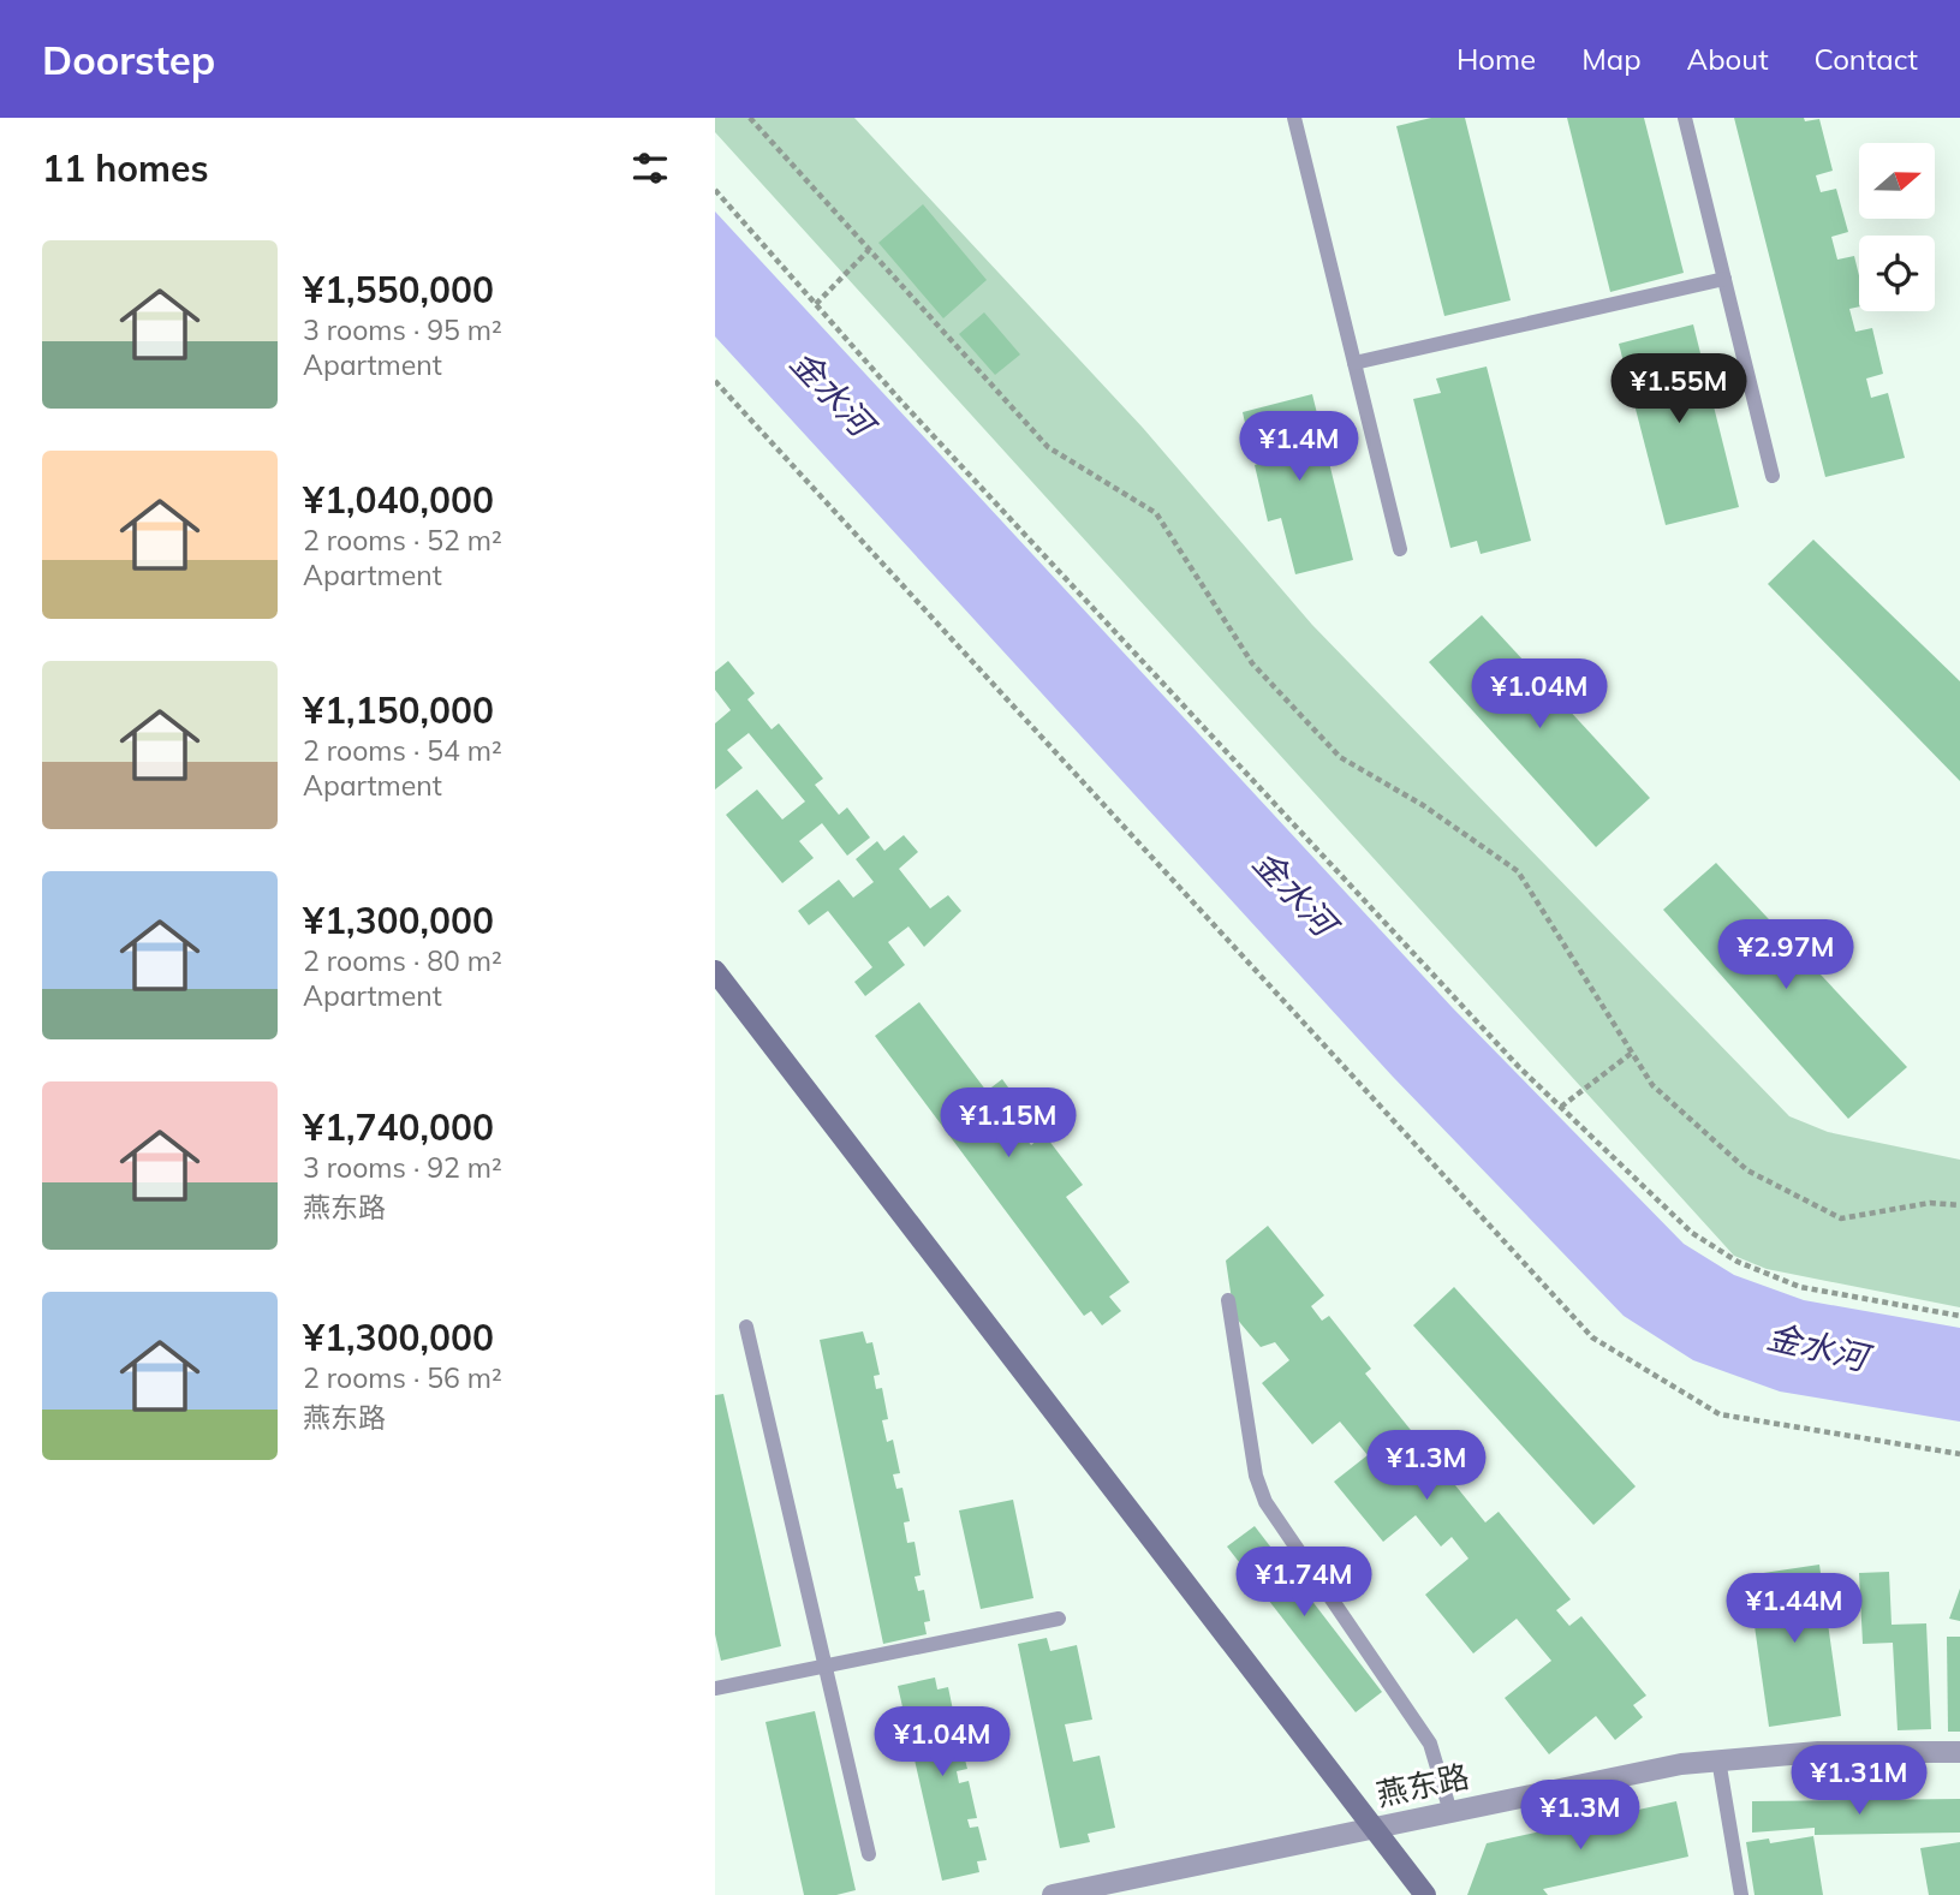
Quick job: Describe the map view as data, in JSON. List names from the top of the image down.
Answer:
{
  "streets": {
    "street": ["燕东路"]
  },
  "water": ["金水河"],
  "north": "right",
  "page": {
    "header": "Doorstep",
    "nav": [
      "Home",
      "Map",
      "About",
      "Contact"
    ],
    "heading": "11 homes",
    "list": [
      {
        "name": "¥1,550,000",
        "note": "3 rooms · 95 m² · Apartment"
      },
      {
        "name": "¥1,040,000",
        "note": "2 rooms · 52 m² · Apartment"
      },
      {
        "name": "¥1,150,000",
        "note": "2 rooms · 54 m² · Apartment"
      },
      {
        "name": "¥1,300,000",
        "note": "2 rooms · 80 m² · Apartment"
      },
      {
        "name": "¥1,740,000",
        "note": "3 rooms · 92 m² · 燕东路"
      },
      {
        "name": "¥1,300,000",
        "note": "2 rooms · 56 m² · 燕东路"
      }
    ],
    "price": [
      "¥1.55M",
      "¥1.4M",
      "¥1.04M",
      "¥2.97M",
      "¥1.15M",
      "¥1.3M",
      "¥1.74M",
      "¥1.44M",
      "¥1.04M",
      "¥1.31M",
      "¥1.3M"
    ]
  }
}
